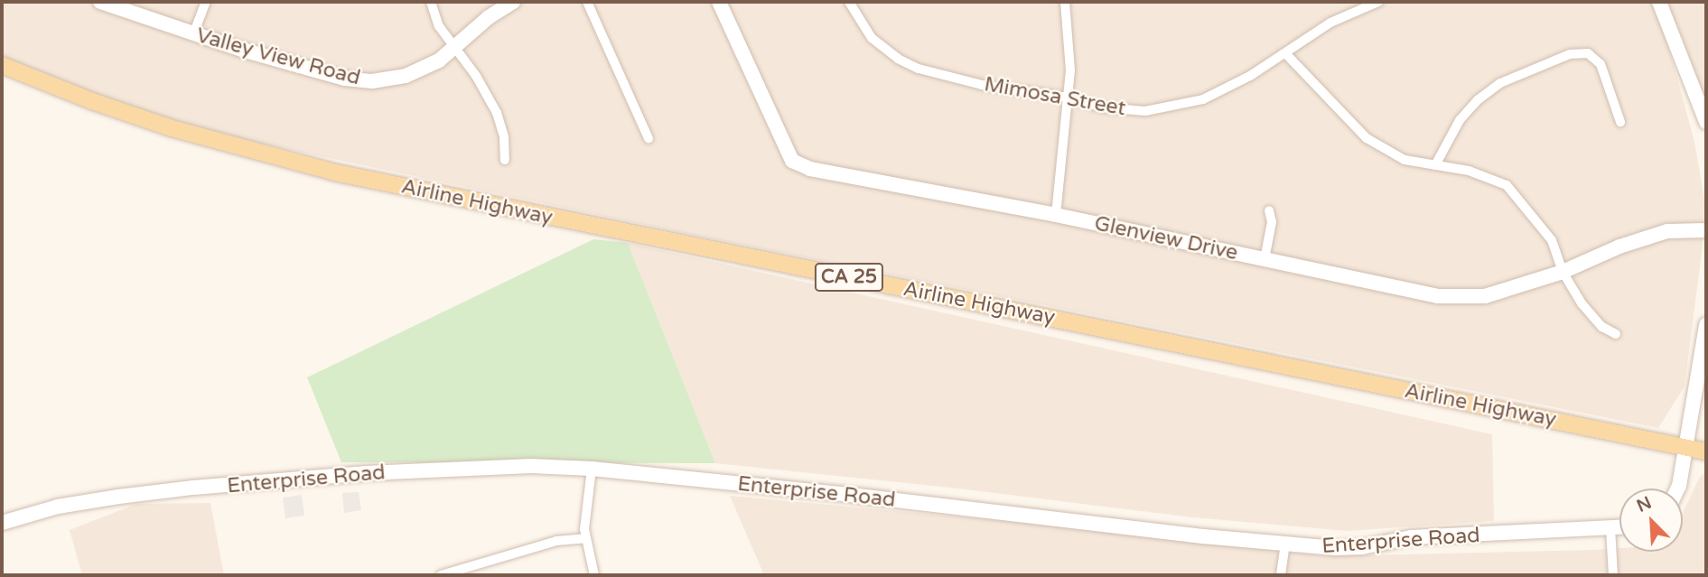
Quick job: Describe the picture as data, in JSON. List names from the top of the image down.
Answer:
{
  "streets": {
    "main road": ["Airline Highway", "CA 25"],
    "street": [
      "Valley View Road",
      "Mimosa Street",
      "Glenview Drive",
      "Enterprise Road"
    ]
  },
  "north": "top left"
}
